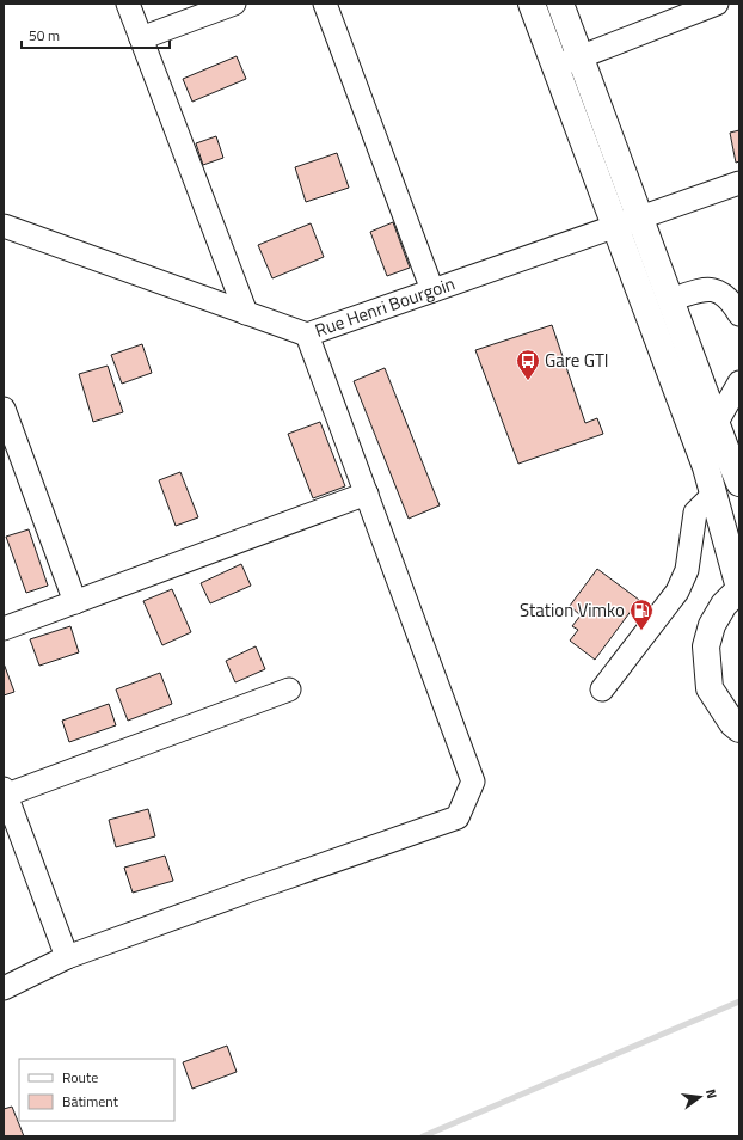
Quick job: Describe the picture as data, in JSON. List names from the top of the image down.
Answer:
{
  "streets": {
    "street": ["Rue Henri Bourgoin"]
  },
  "places": {
    "bus stop": ["Gare GTI"],
    "fuel station": ["Station Vimko"]
  },
  "legend": ["Route", "Bâtiment"],
  "scale_bar": "50 m",
  "north": "right"
}
